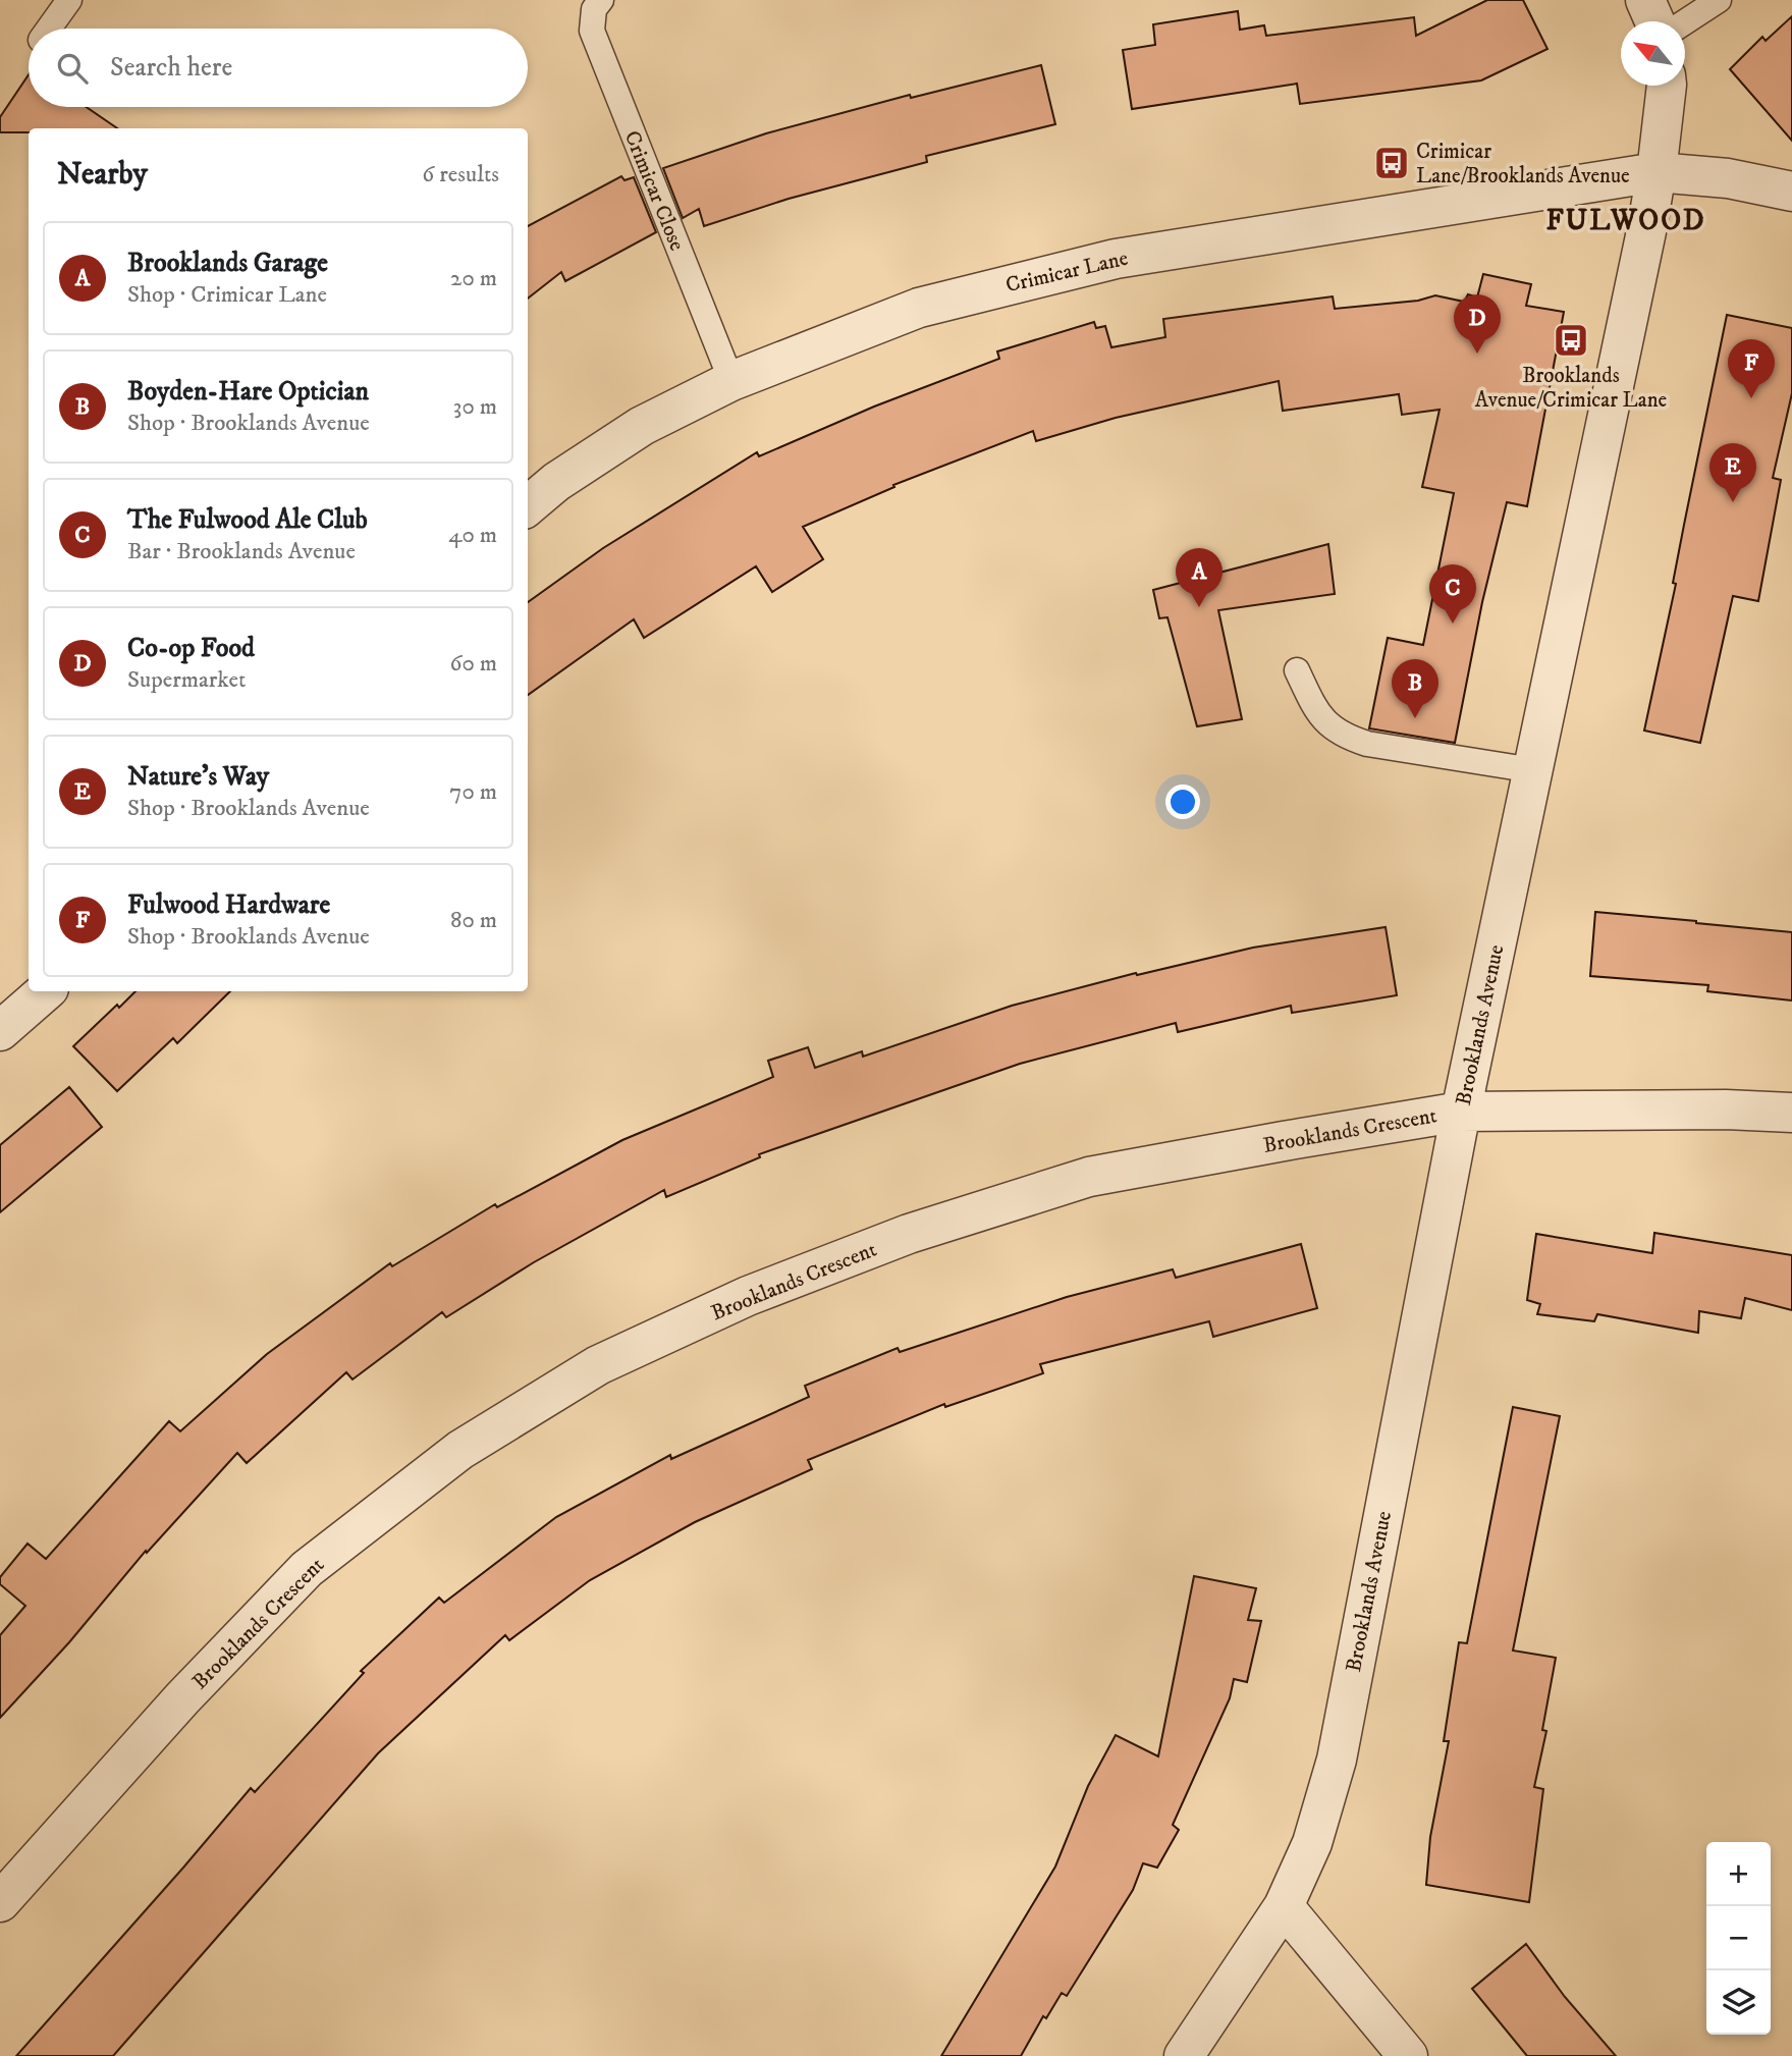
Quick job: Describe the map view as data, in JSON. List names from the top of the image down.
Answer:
{
  "streets": {
    "street": ["Crimicar Lane", "Brooklands Avenue", "Brooklands Crescent"],
    "lane": ["Crimicar Close"]
  },
  "crossings": [
    ["Crimicar Close", "Crimicar Lane"],
    ["Crimicar Lane", "Brooklands Avenue"],
    ["Brooklands Avenue", "Brooklands Crescent"]
  ],
  "districts": ["FULWOOD"],
  "places": {
    "bus stop": ["Crimicar Lane/Brooklands Avenue", "Brooklands Avenue/Crimicar Lane"]
  },
  "north": "top left",
  "page": {
    "search": "Search here",
    "heading": ["Nearby", "6 results"],
    "list": [
      {
        "mark": "A",
        "name": "Brooklands Garage",
        "note": "Shop · Crimicar Lane",
        "value": "20 m"
      },
      {
        "mark": "B",
        "name": "Boyden-Hare Optician",
        "note": "Shop · Brooklands Avenue",
        "value": "30 m"
      },
      {
        "mark": "C",
        "name": "The Fulwood Ale Club",
        "note": "Bar · Brooklands Avenue",
        "value": "40 m"
      },
      {
        "mark": "D",
        "name": "Co-op Food",
        "note": "Supermarket",
        "value": "60 m"
      },
      {
        "mark": "E",
        "name": "Nature's Way",
        "note": "Shop · Brooklands Avenue",
        "value": "70 m"
      },
      {
        "mark": "F",
        "name": "Fulwood Hardware",
        "note": "Shop · Brooklands Avenue",
        "value": "80 m"
      }
    ],
    "pins": [
      "D",
      "F",
      "E",
      "A",
      "C",
      "B"
    ],
    "map_buttons": ["+", "−"]
  }
}
